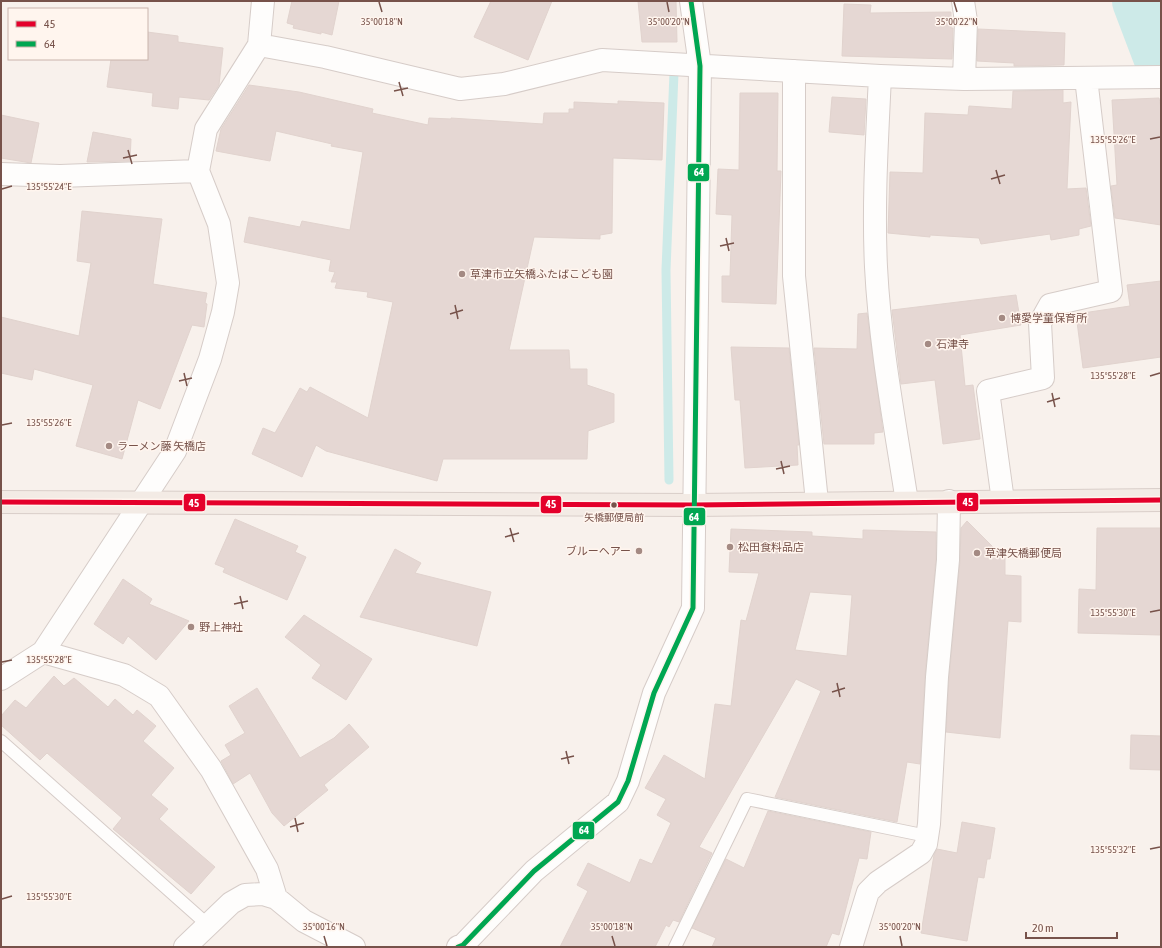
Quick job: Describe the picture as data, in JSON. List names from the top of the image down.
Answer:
{
  "places": [
    "草津市立矢橋ふたばこども園",
    "博愛学童保育所",
    "石津寺",
    "ラーメン藤 矢橋店",
    "矢橋郵便局前",
    "松田食料品店",
    "ブルーヘアー",
    "草津矢橋郵便局",
    "野上神社"
  ],
  "lines": ["transit line 64", "transit line 45"],
  "legend": ["45", "64"],
  "scale_bar": "20 m",
  "coordinates": [
    "35°00'18\"N",
    "35°00'20\"N",
    "35°00'22\"N",
    "135°55'26\"E",
    "135°55'24\"E",
    "135°55'28\"E",
    "135°55'30\"E",
    "135°55'32\"E",
    "35°00'16\"N"
  ]
}
